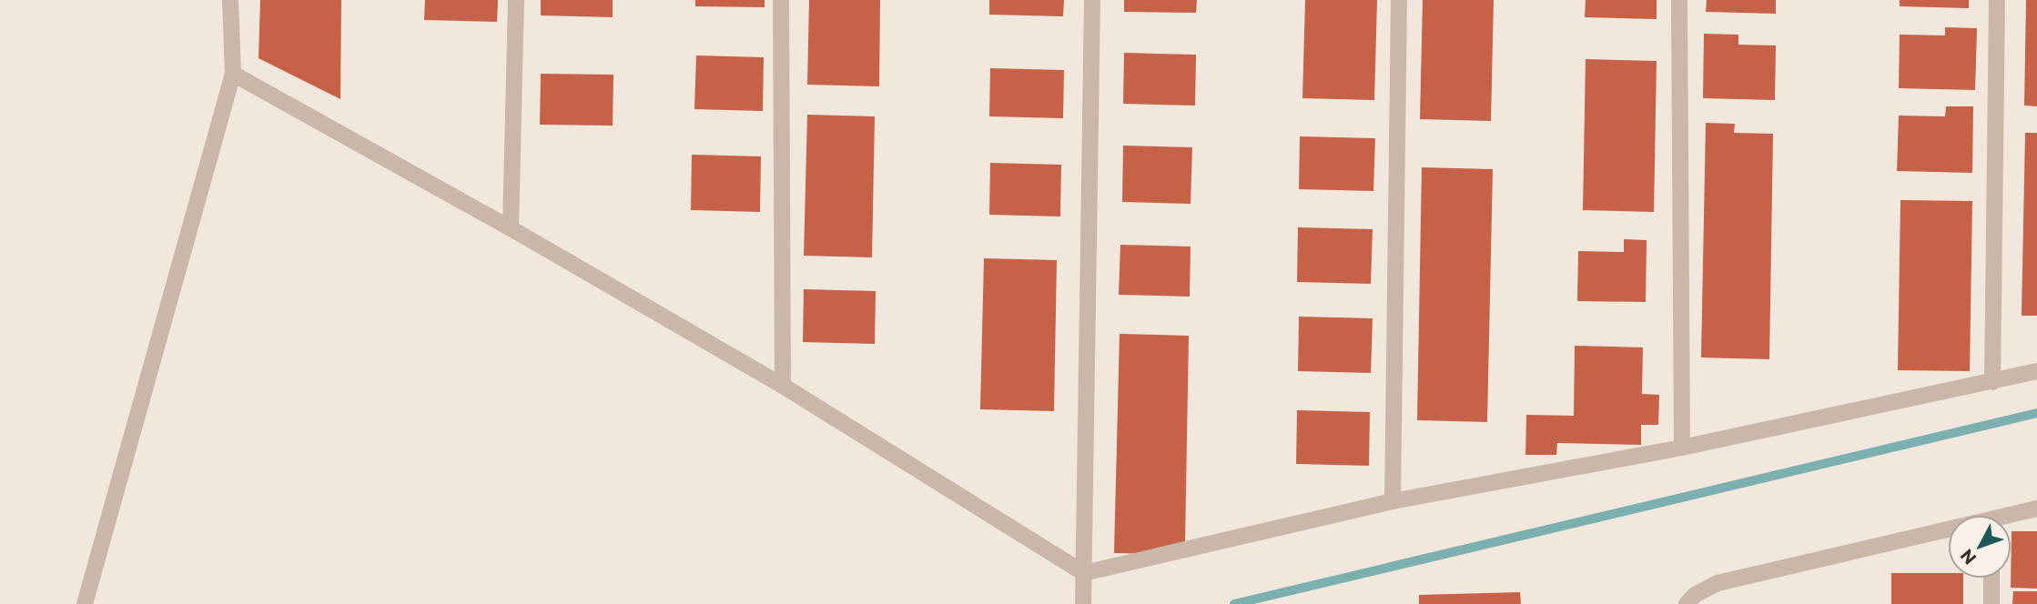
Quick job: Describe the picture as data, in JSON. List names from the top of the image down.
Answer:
{
  "north": "bottom left"
}
